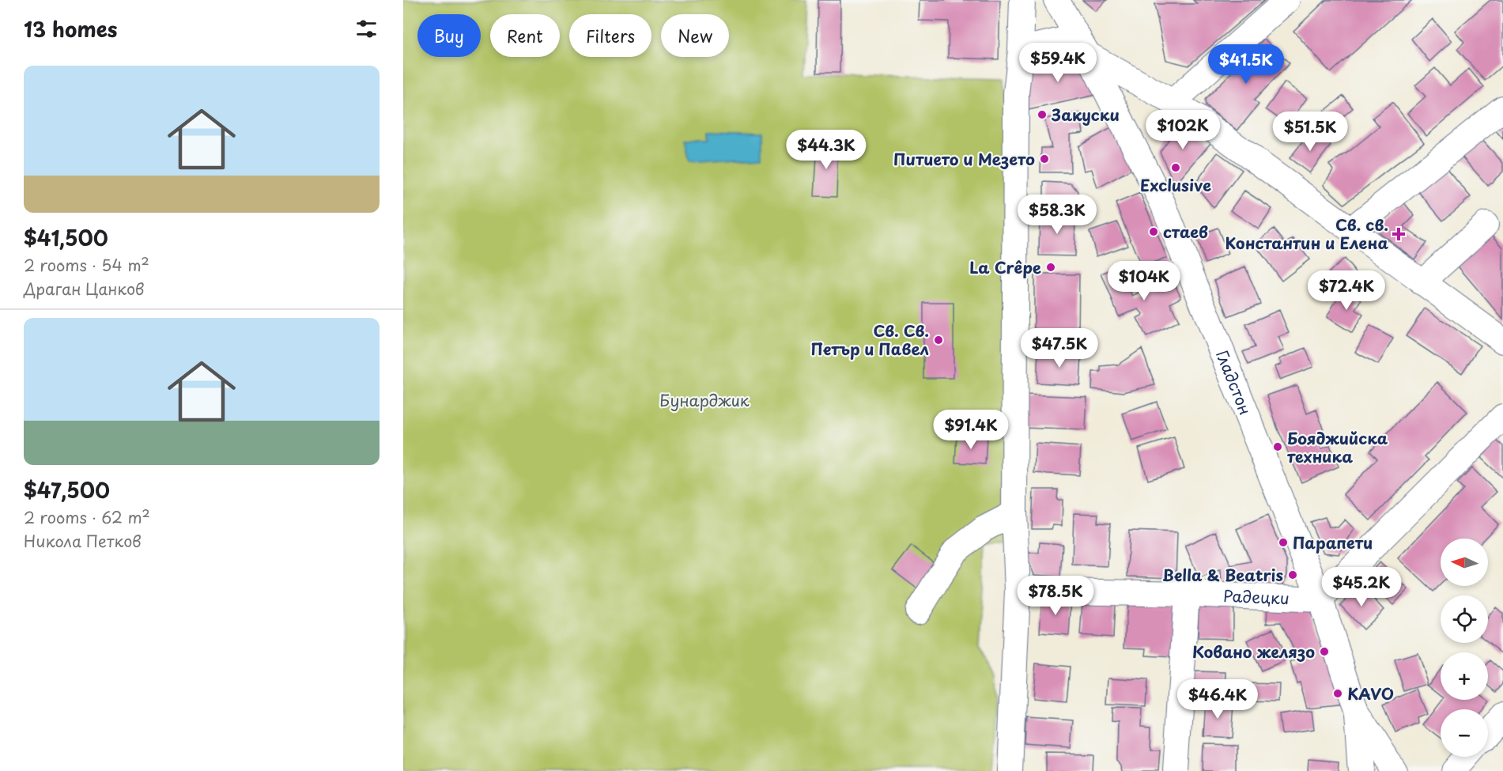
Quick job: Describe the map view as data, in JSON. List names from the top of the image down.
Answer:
{
  "streets": {
    "street": ["Гладстон", "Радецки"]
  },
  "crossings": [
    ["Гладстон", "Радецки"]
  ],
  "parks": ["Бунарджик"],
  "places": {
    "other": [
      "Закуски",
      "Питието и Мезето",
      "Exclusive",
      "стаев",
      "La Crêpe",
      "Св. Св. Петър и Павел",
      "Бояджийска техника",
      "Парапети",
      "Bella & Beatris",
      "Ковано желязо",
      "KAVO"
    ],
    "health": ["Св. св. Константин и Елена"]
  },
  "north": "left",
  "page": {
    "heading": "13 homes",
    "chip": [
      "Buy",
      "Rent",
      "Filters",
      "New"
    ],
    "price": [
      "$59.4K",
      "$41.5K",
      "$102K",
      "$51.5K",
      "$44.3K",
      "$58.3K",
      "$104K",
      "$72.4K",
      "$47.5K",
      "$91.4K",
      "$45.2K",
      "$78.5K",
      "$46.4K"
    ],
    "list": [
      {
        "name": "$41,500",
        "note": "2 rooms · 54 m² · Драган Цанков"
      },
      {
        "name": "$47,500",
        "note": "2 rooms · 62 m² · Никола Петков"
      }
    ],
    "map_buttons": ["+", "−"]
  }
}
